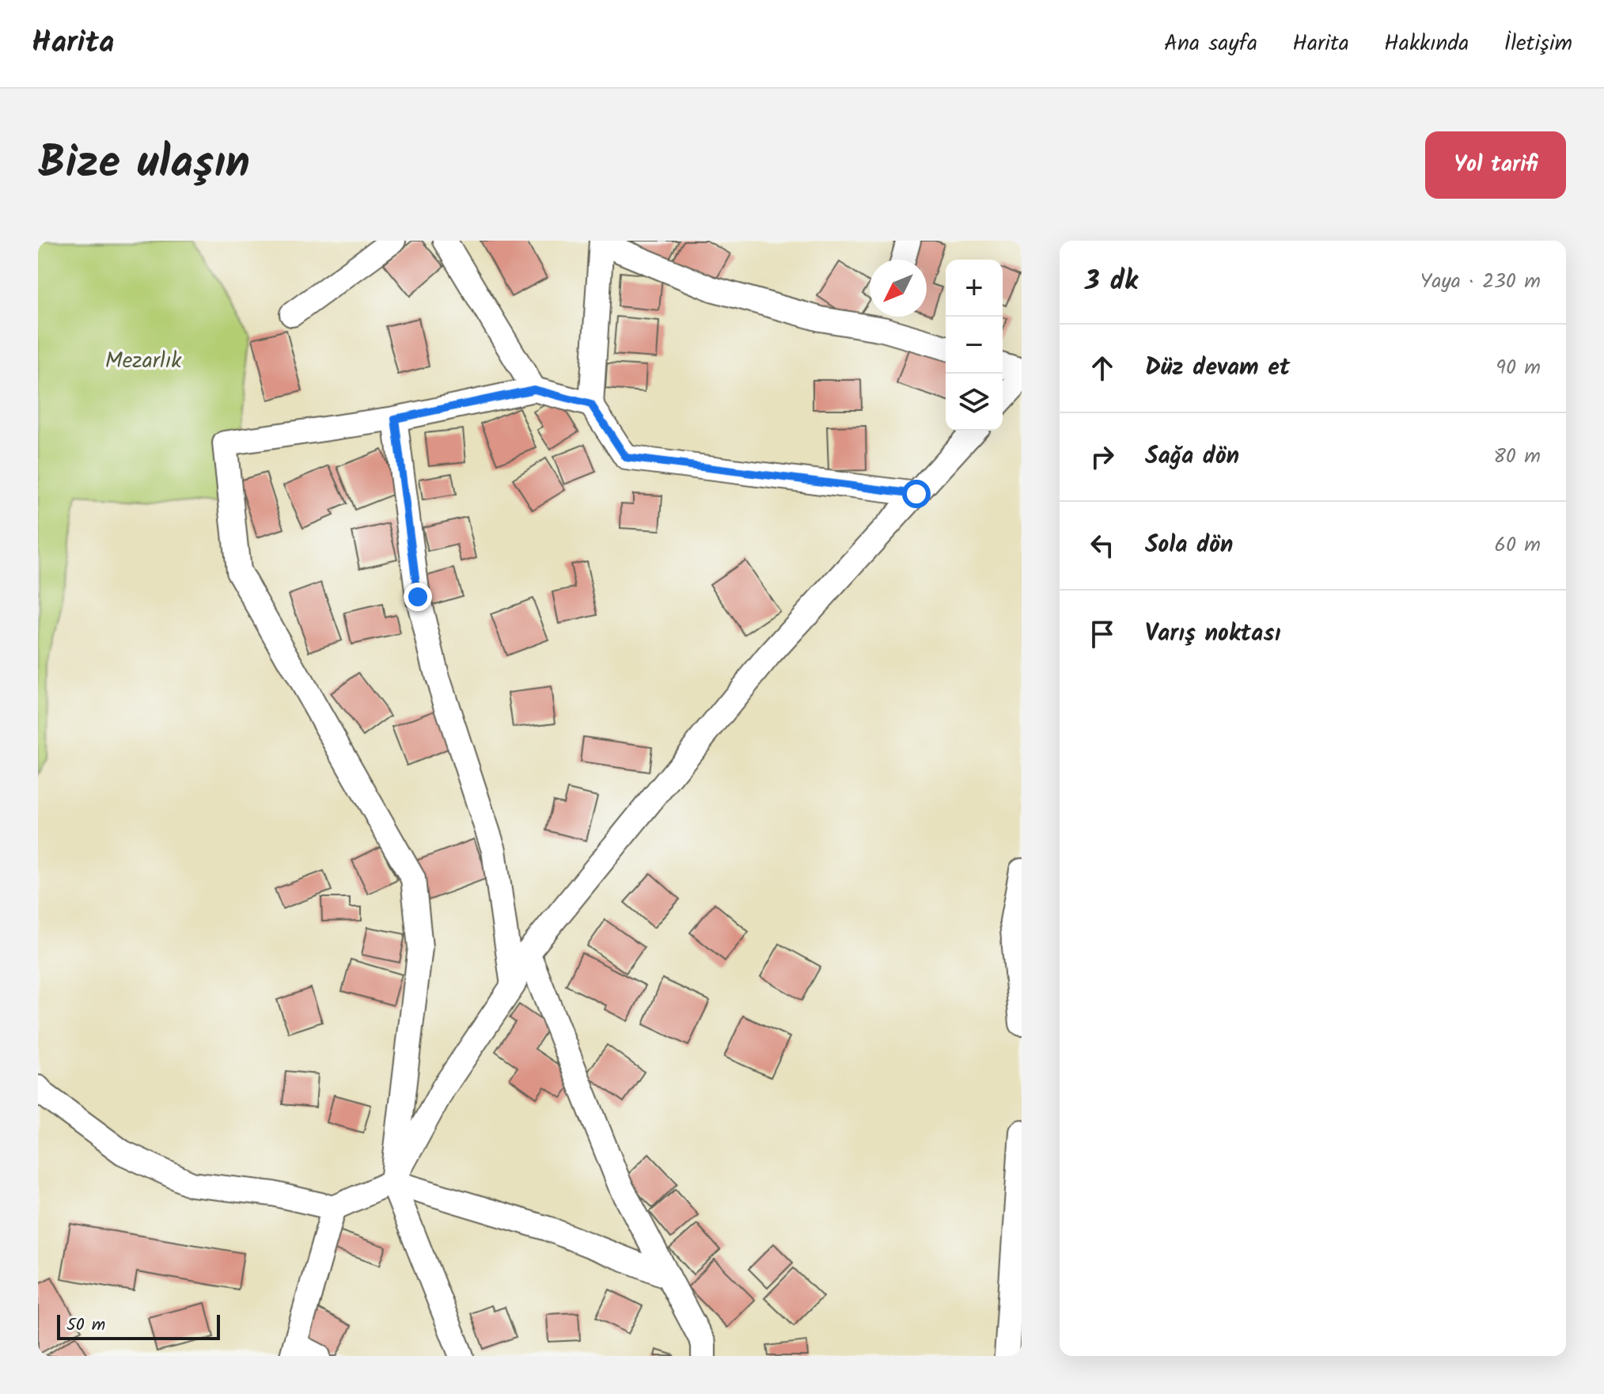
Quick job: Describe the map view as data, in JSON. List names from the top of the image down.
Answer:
{
  "parks": ["Mezarlık"],
  "scale_bar": "50 m",
  "north": "bottom left",
  "page": {
    "header": "Harita",
    "nav": [
      "Ana sayfa",
      "Harita",
      "Hakkında",
      "İletişim"
    ],
    "title": "Bize ulaşın",
    "buttons": "Yol tarifi",
    "heading": ["3 dk", "Yaya · 230 m"],
    "map_buttons": ["+", "−"],
    "list": [
      ["Düz devam et", "90 m"],
      ["Sağa dön", "80 m"],
      ["Sola dön", "60 m"],
      "Varış noktası"
    ],
    "scale": "50 m"
  }
}
